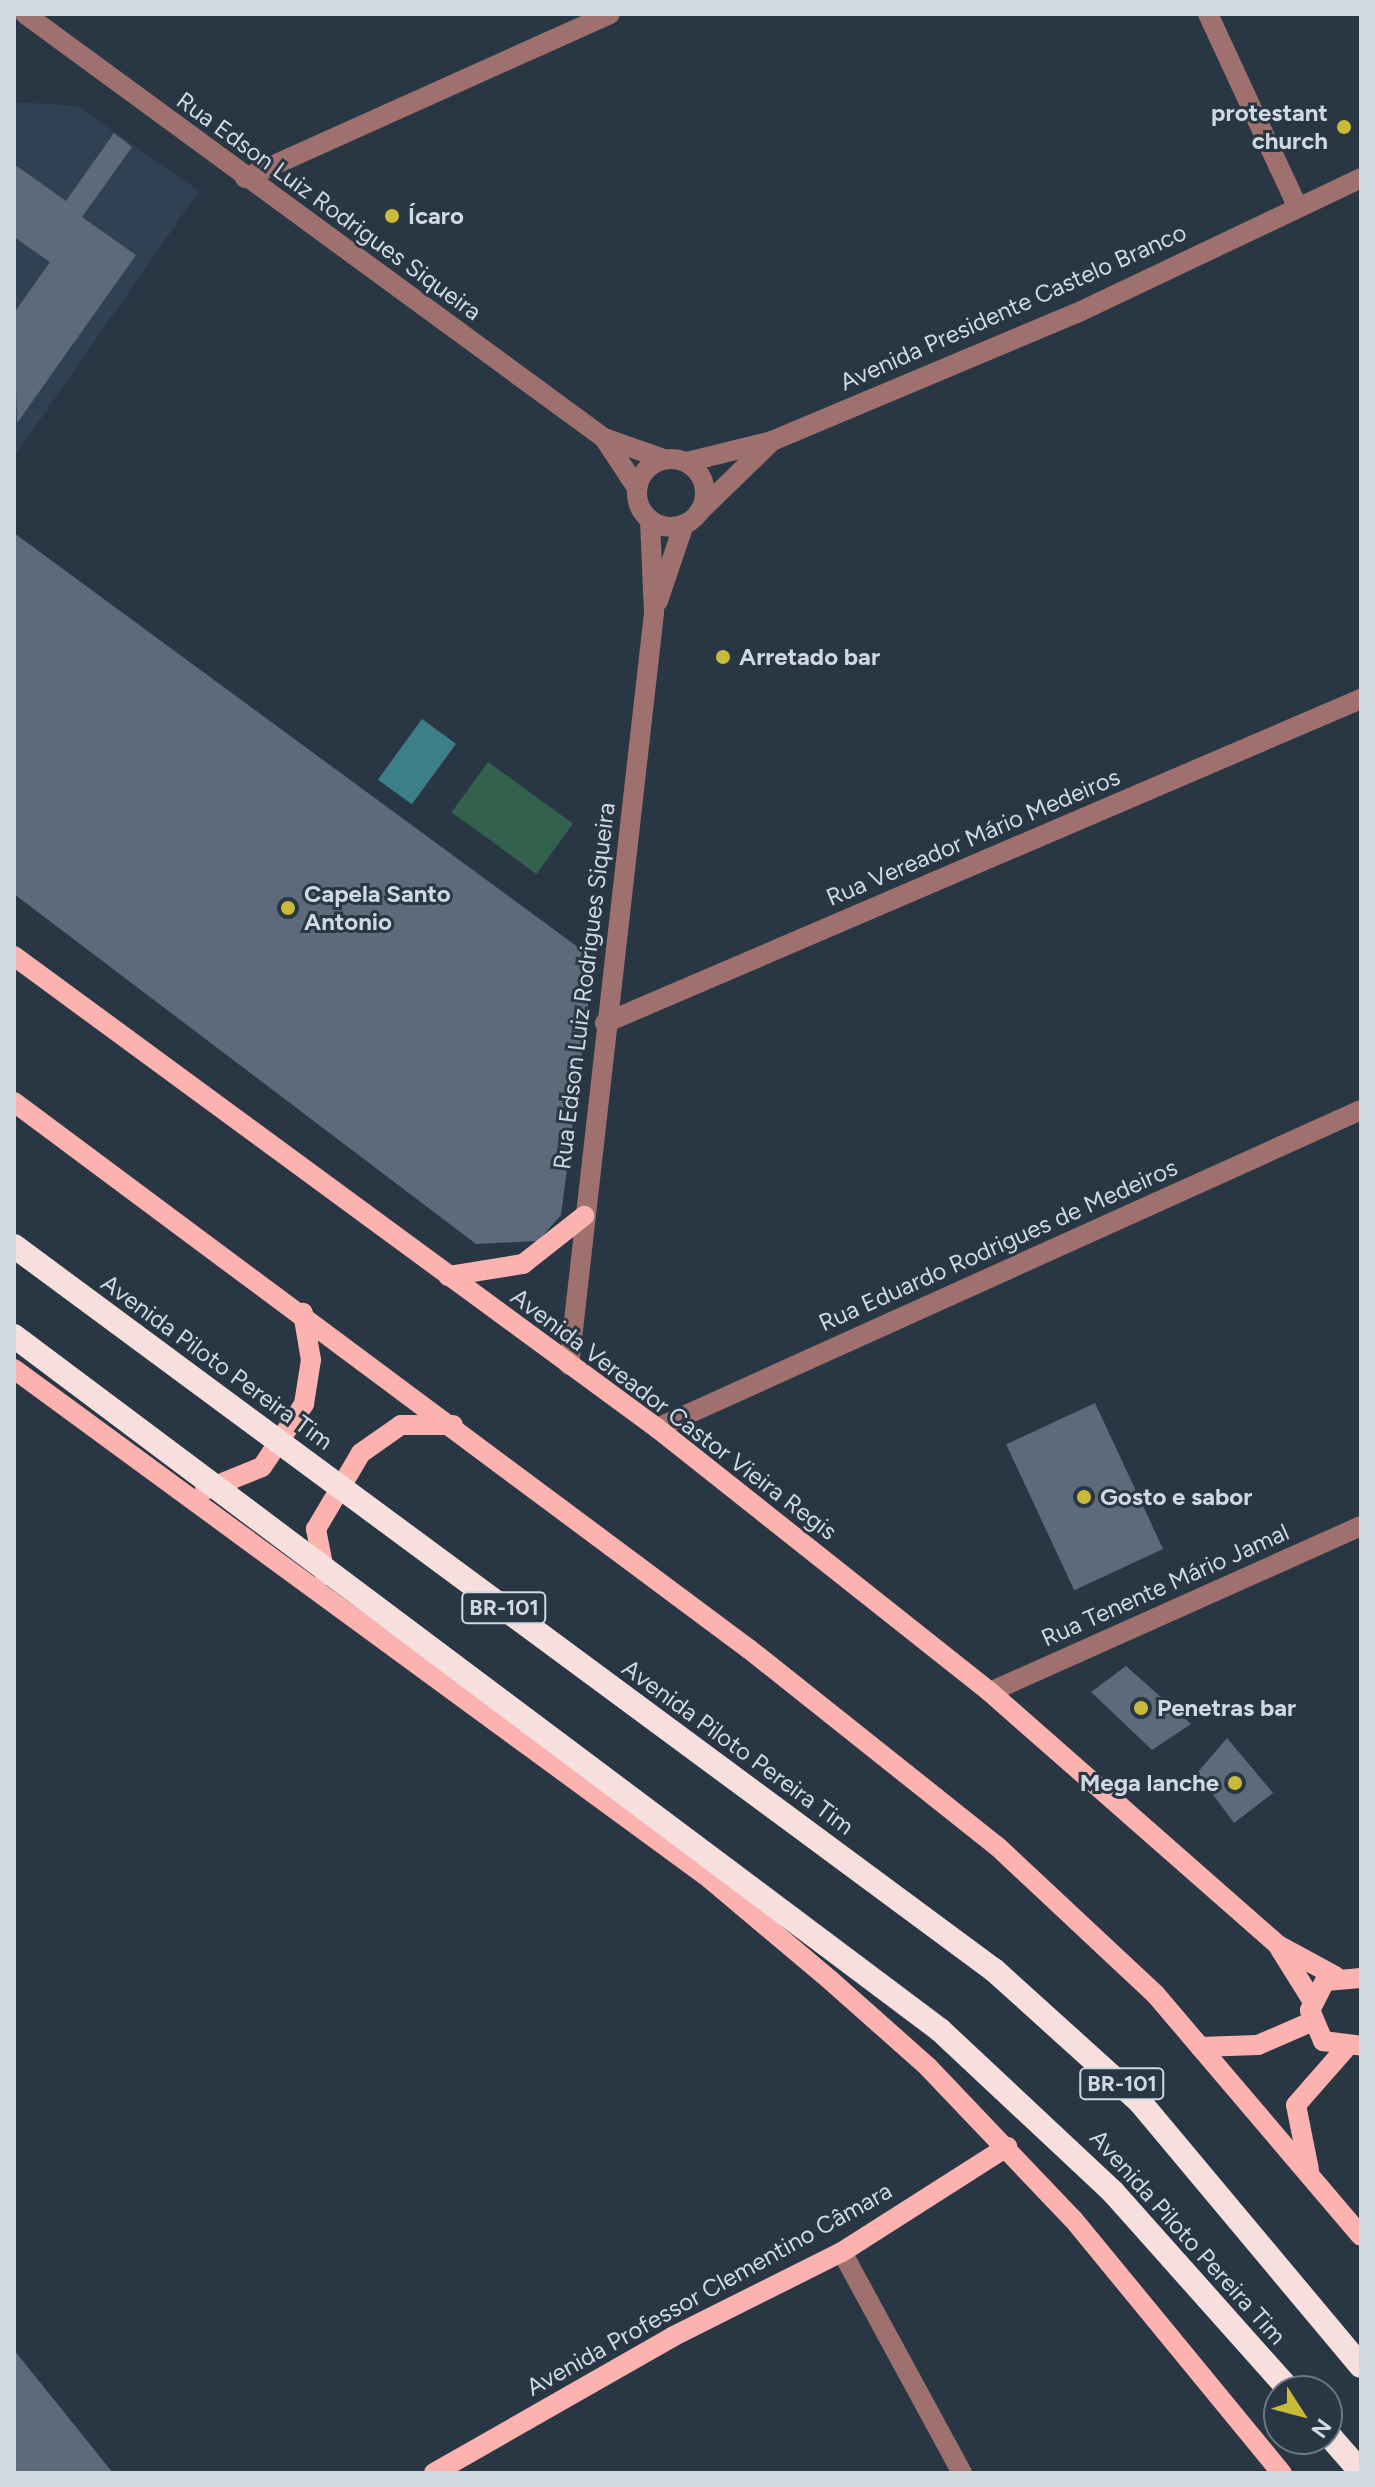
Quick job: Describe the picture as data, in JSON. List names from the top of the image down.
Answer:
{
  "streets": {
    "highway": ["Avenida Piloto Pereira Tim", "BR-101"],
    "main road": ["Avenida Vereador Castor Vieira Regis", "Avenida Professor Clementino Câmara"],
    "street": [
      "Rua Edson Luiz Rodrigues Siqueira",
      "Avenida Presidente Castelo Branco",
      "Rua Vereador Mário Medeiros",
      "Rua Eduardo Rodrigues de Medeiros",
      "Rua Tenente Mário Jamal"
    ]
  },
  "crossings": [
    ["Rua Edson Luiz Rodrigues Siqueira", "Avenida Presidente Castelo Branco"],
    ["Rua Edson Luiz Rodrigues Siqueira", "Rua Vereador Mário Medeiros"],
    ["Rua Edson Luiz Rodrigues Siqueira", "Avenida Vereador Castor Vieira Regis"],
    ["Rua Eduardo Rodrigues de Medeiros", "Avenida Vereador Castor Vieira Regis"],
    ["Avenida Vereador Castor Vieira Regis", "Rua Tenente Mário Jamal"]
  ],
  "places": [
    "protestant church",
    "Ícaro",
    "Arretado bar",
    "Capela Santo Antonio",
    "Gosto e sabor",
    "Penetras bar",
    "Mega lanche"
  ],
  "north": "bottom right"
}
